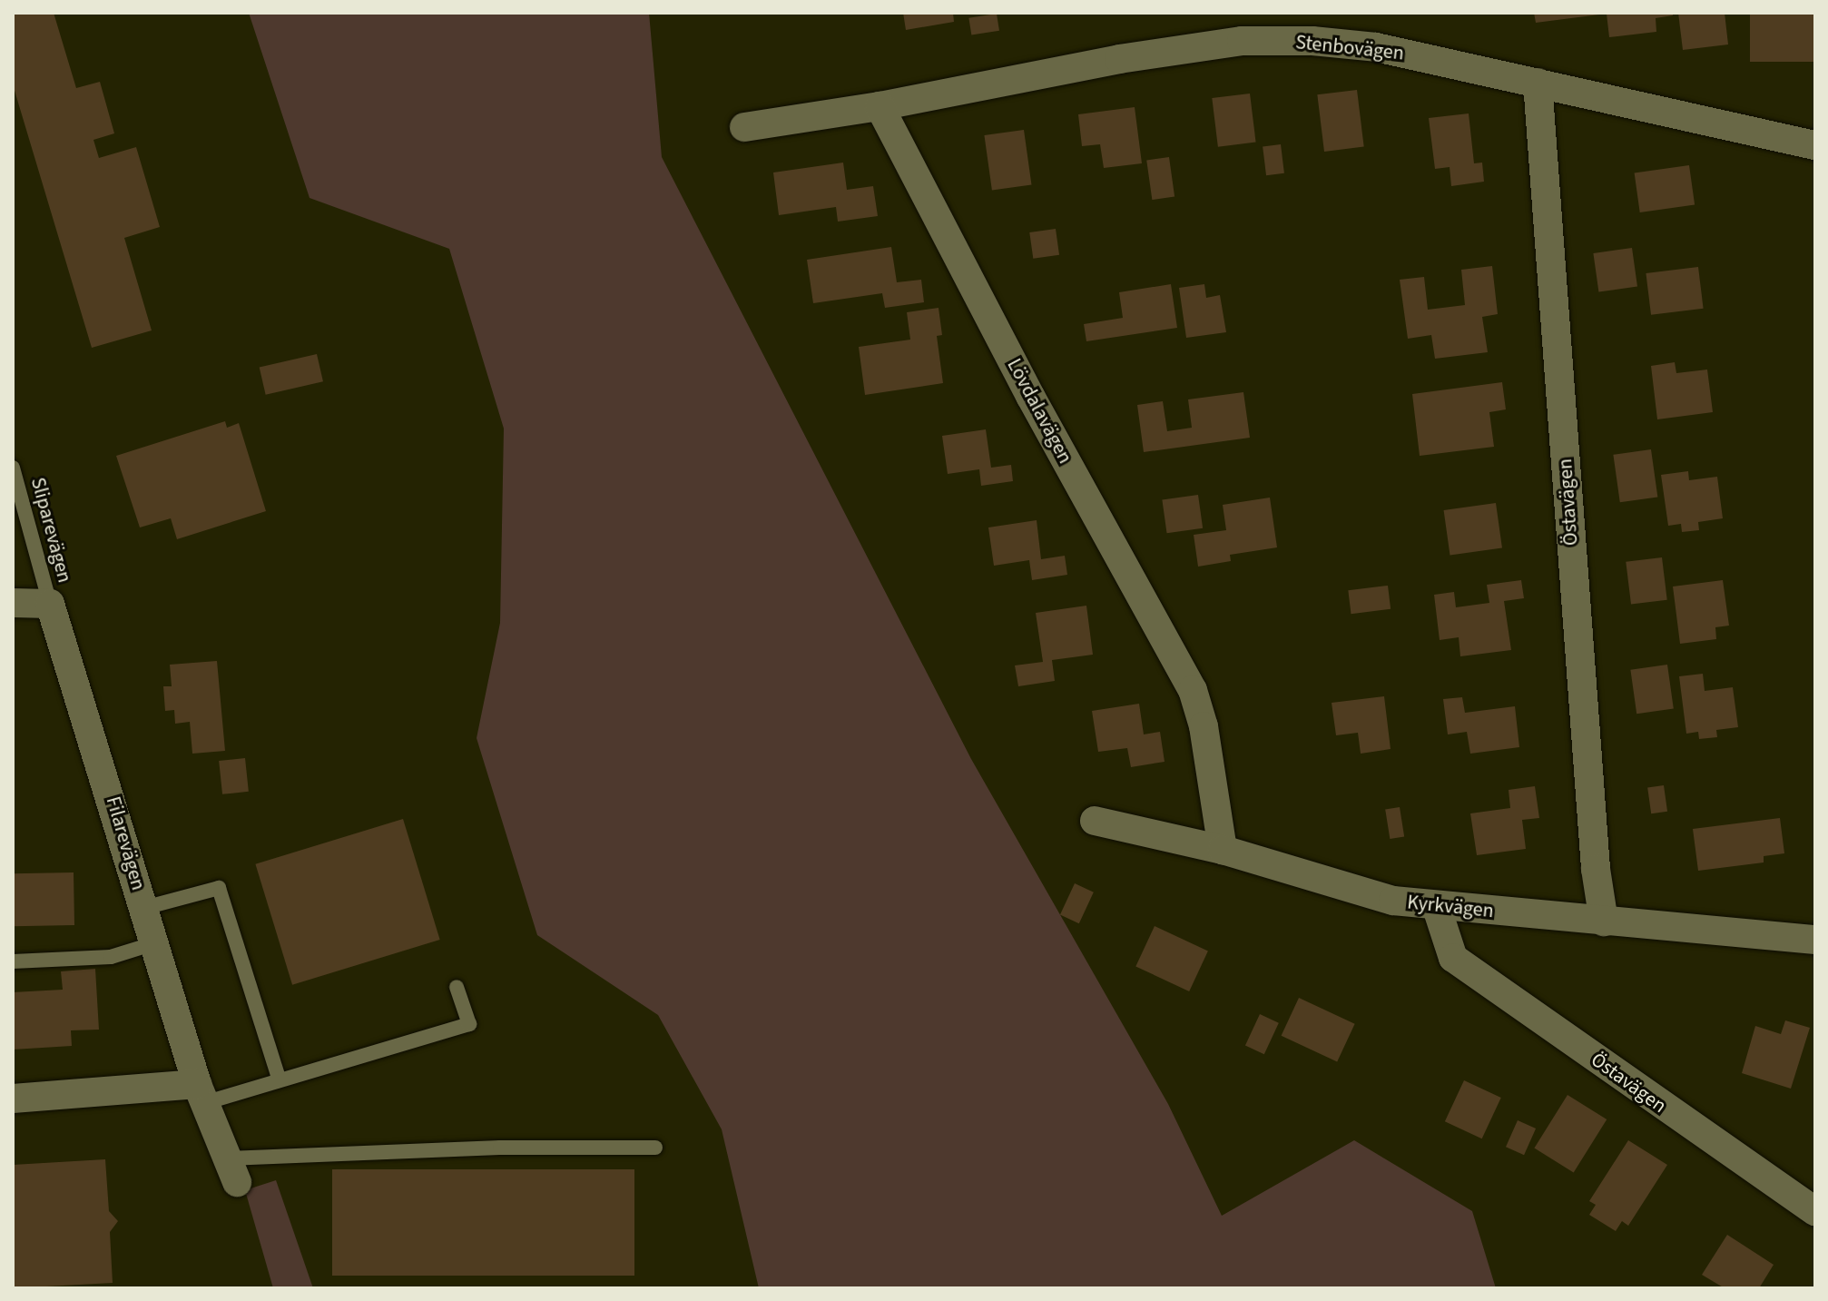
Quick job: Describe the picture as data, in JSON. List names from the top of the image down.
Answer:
{
  "streets": {
    "street": [
      "Stenbovägen",
      "Lövdalavägen",
      "Östavägen",
      "Filarevägen",
      "Kyrkvägen"
    ],
    "lane": ["Sliparevägen"]
  },
  "crossings": [
    ["Stenbovägen", "Lövdalavägen"],
    ["Stenbovägen", "Östavägen"],
    ["Lövdalavägen", "Kyrkvägen"],
    ["Östavägen", "Kyrkvägen"],
    ["Sliparevägen", "Filarevägen"]
  ]
}
